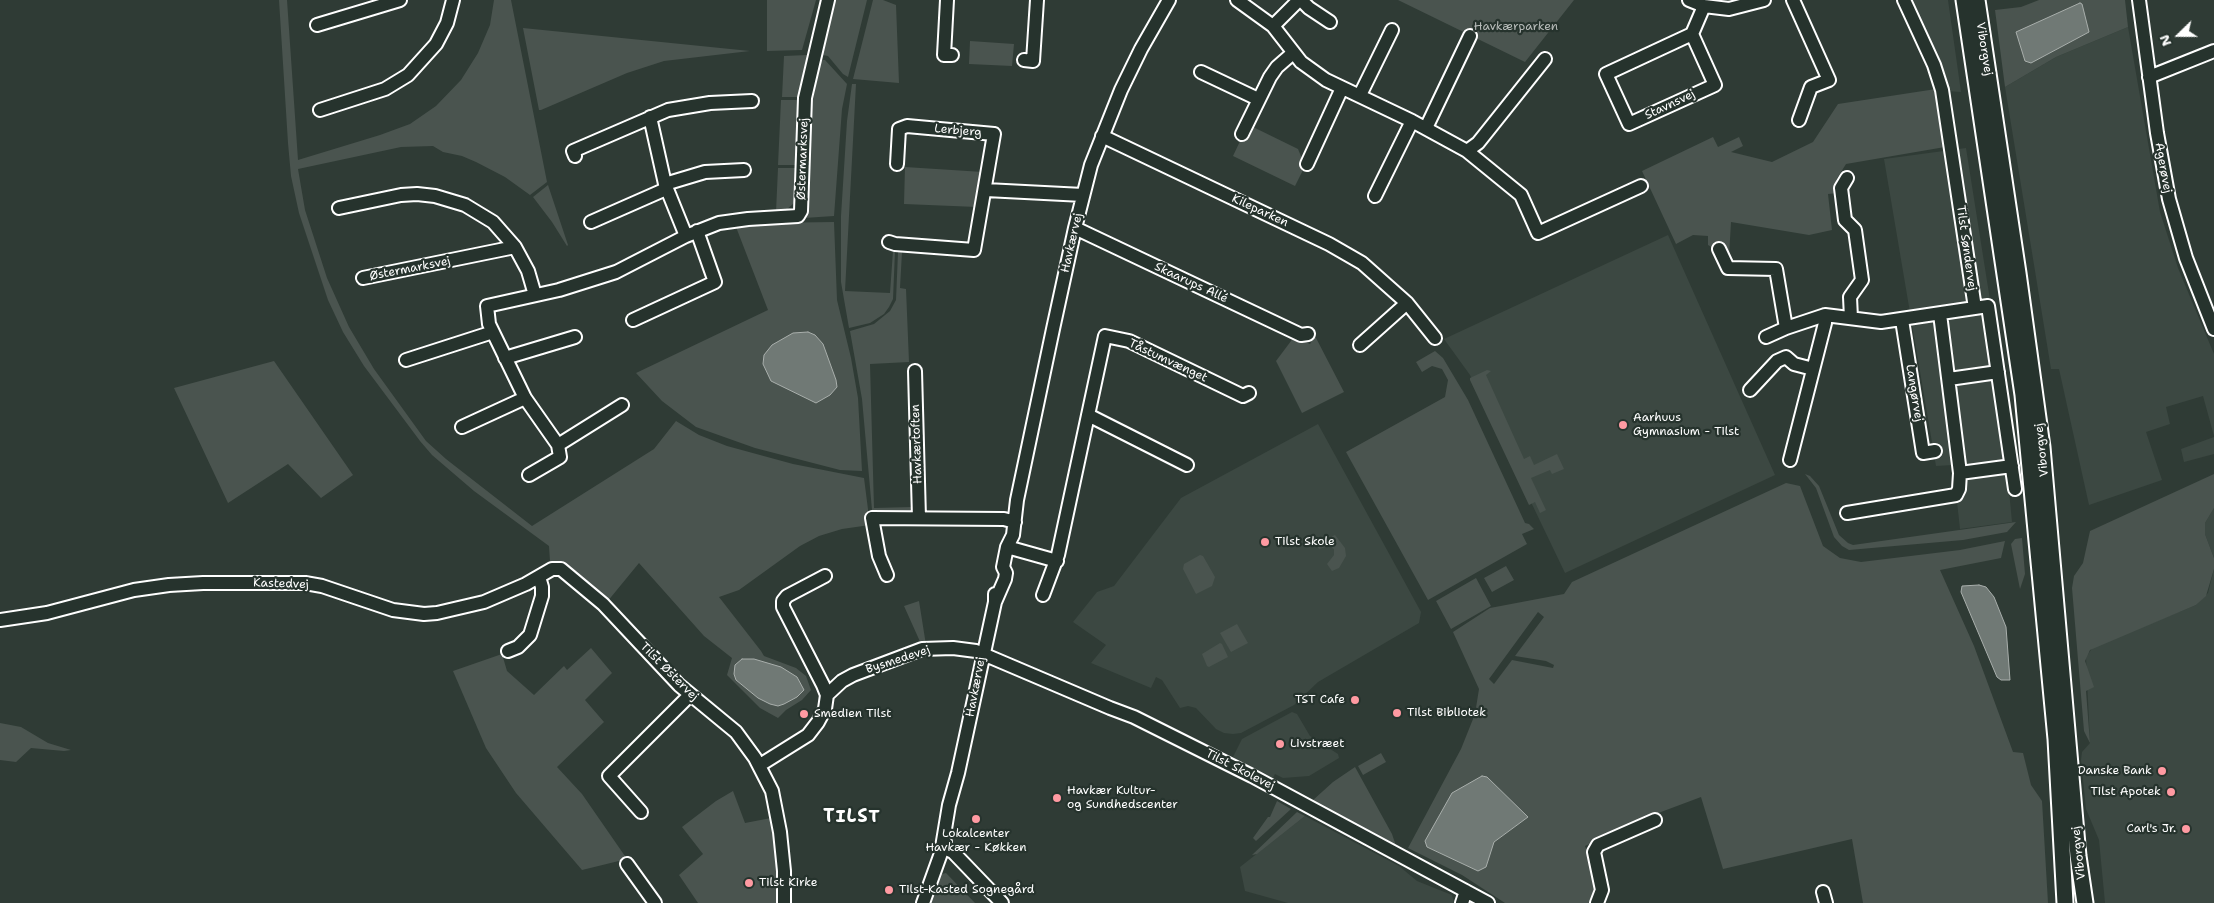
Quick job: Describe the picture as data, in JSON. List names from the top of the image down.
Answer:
{
  "streets": {
    "main road": ["Viborgvej"],
    "street": [
      "Stavnsvej",
      "Lerbjerg",
      "Østermarksvej",
      "Agerøvej",
      "Kileparken",
      "Havkærvej",
      "Tilst Søndervej",
      "Skaarups Allé",
      "Tåstumvænget",
      "Langørvej",
      "Havkærtoften",
      "Kastedvej",
      "Bysmedevej",
      "Tilst Østervej",
      "Tilst Skolevej"
    ]
  },
  "crossings": [
    ["Kileparken", "Havkærvej"],
    ["Havkærvej", "Skaarups Allé"],
    ["Havkærvej", "Bysmedevej"],
    ["Havkærvej", "Tilst Skolevej"],
    ["Kastedvej", "Tilst Østervej"],
    ["Bysmedevej", "Tilst Skolevej"]
  ],
  "districts": ["TILST"],
  "parks": ["Havkærparken"],
  "places": [
    "Aarhuus Gymnasium - Tilst",
    "Tilst Skole",
    "TST Cafe",
    "Tilst Bibliotek",
    "Smedien Tilst",
    "Livstræet",
    "Danske Bank",
    "Tilst Apotek",
    "Havkær Kultur- og Sundhedscenter",
    "Lokalcenter Havkær - Køkken",
    "Carl's Jr.",
    "Tilst Kirke",
    "Tilst-Kasted Sognegård"
  ],
  "north": "left"
}
